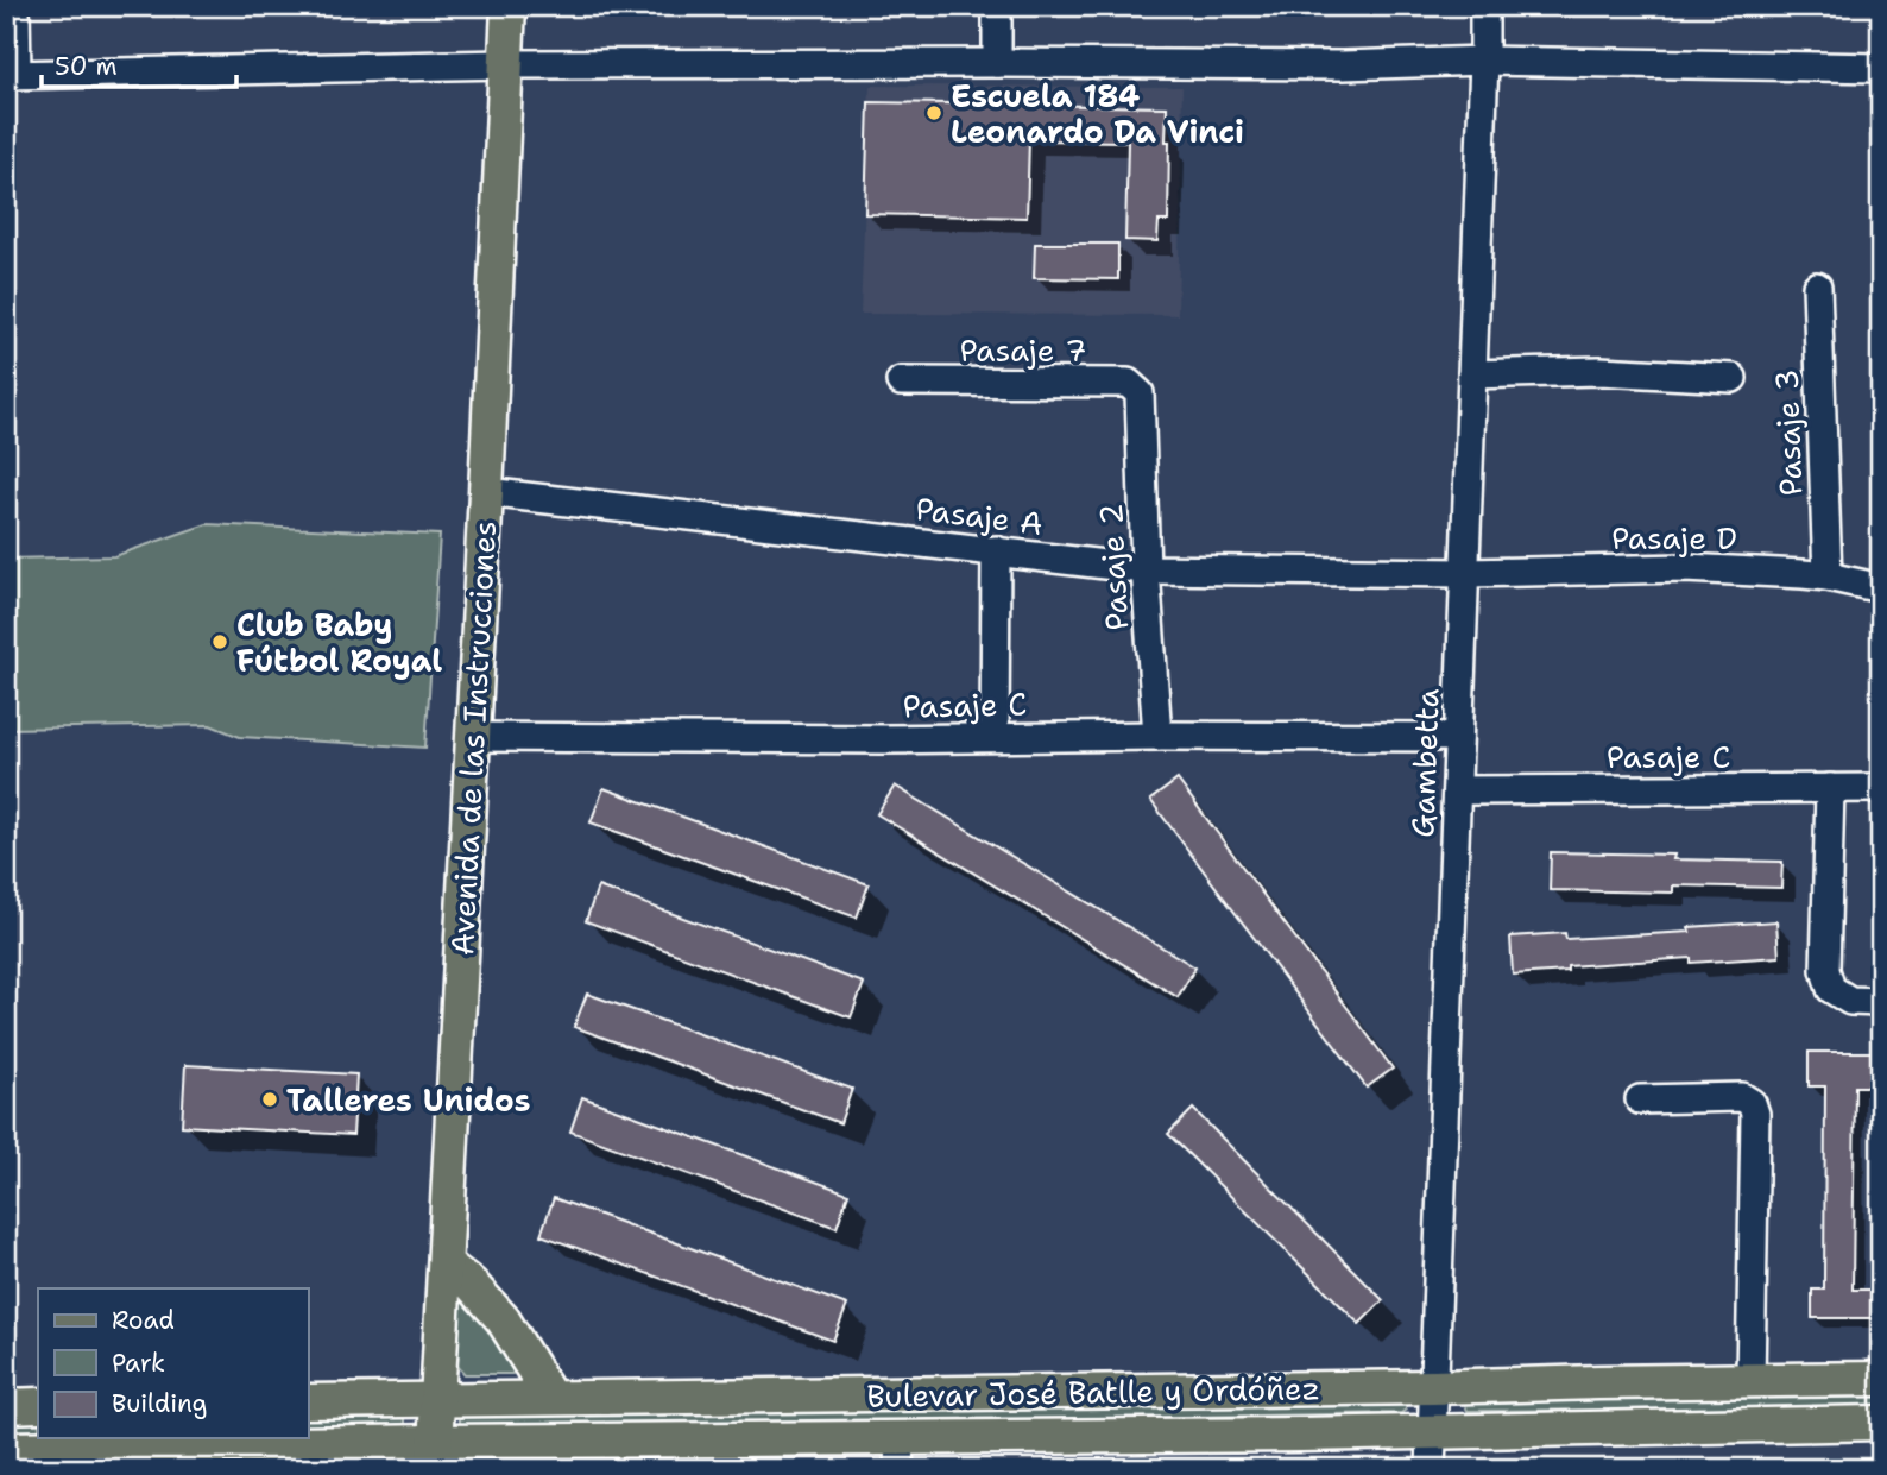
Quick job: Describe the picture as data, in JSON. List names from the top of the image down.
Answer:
{
  "streets": {
    "main road": ["Avenida de las Instrucciones", "Bulevar José Batlle y Ordóñez"],
    "street": [
      "Pasaje 7",
      "Pasaje 3",
      "Pasaje A",
      "Pasaje D",
      "Pasaje 2",
      "Pasaje C",
      "Gambetta"
    ]
  },
  "crossings": [
    ["Pasaje 7", "Pasaje 2"],
    ["Pasaje 3", "Pasaje D"],
    ["Pasaje A", "Pasaje D"],
    ["Pasaje A", "Pasaje 2"],
    ["Pasaje A", "Avenida de las Instrucciones"],
    ["Pasaje A", "Gambetta"],
    ["Pasaje D", "Gambetta"],
    ["Pasaje 2", "Pasaje C"],
    ["Pasaje C", "Avenida de las Instrucciones"],
    ["Pasaje C", "Gambetta"],
    ["Avenida de las Instrucciones", "Bulevar José Batlle y Ordóñez"],
    ["Gambetta", "Bulevar José Batlle y Ordóñez"]
  ],
  "places": ["Escuela 184 Leonardo Da Vinci", "Club Baby Fútbol Royal", "Talleres Unidos"],
  "legend": ["Road", "Park", "Building"],
  "scale_bar": "50 m"
}
